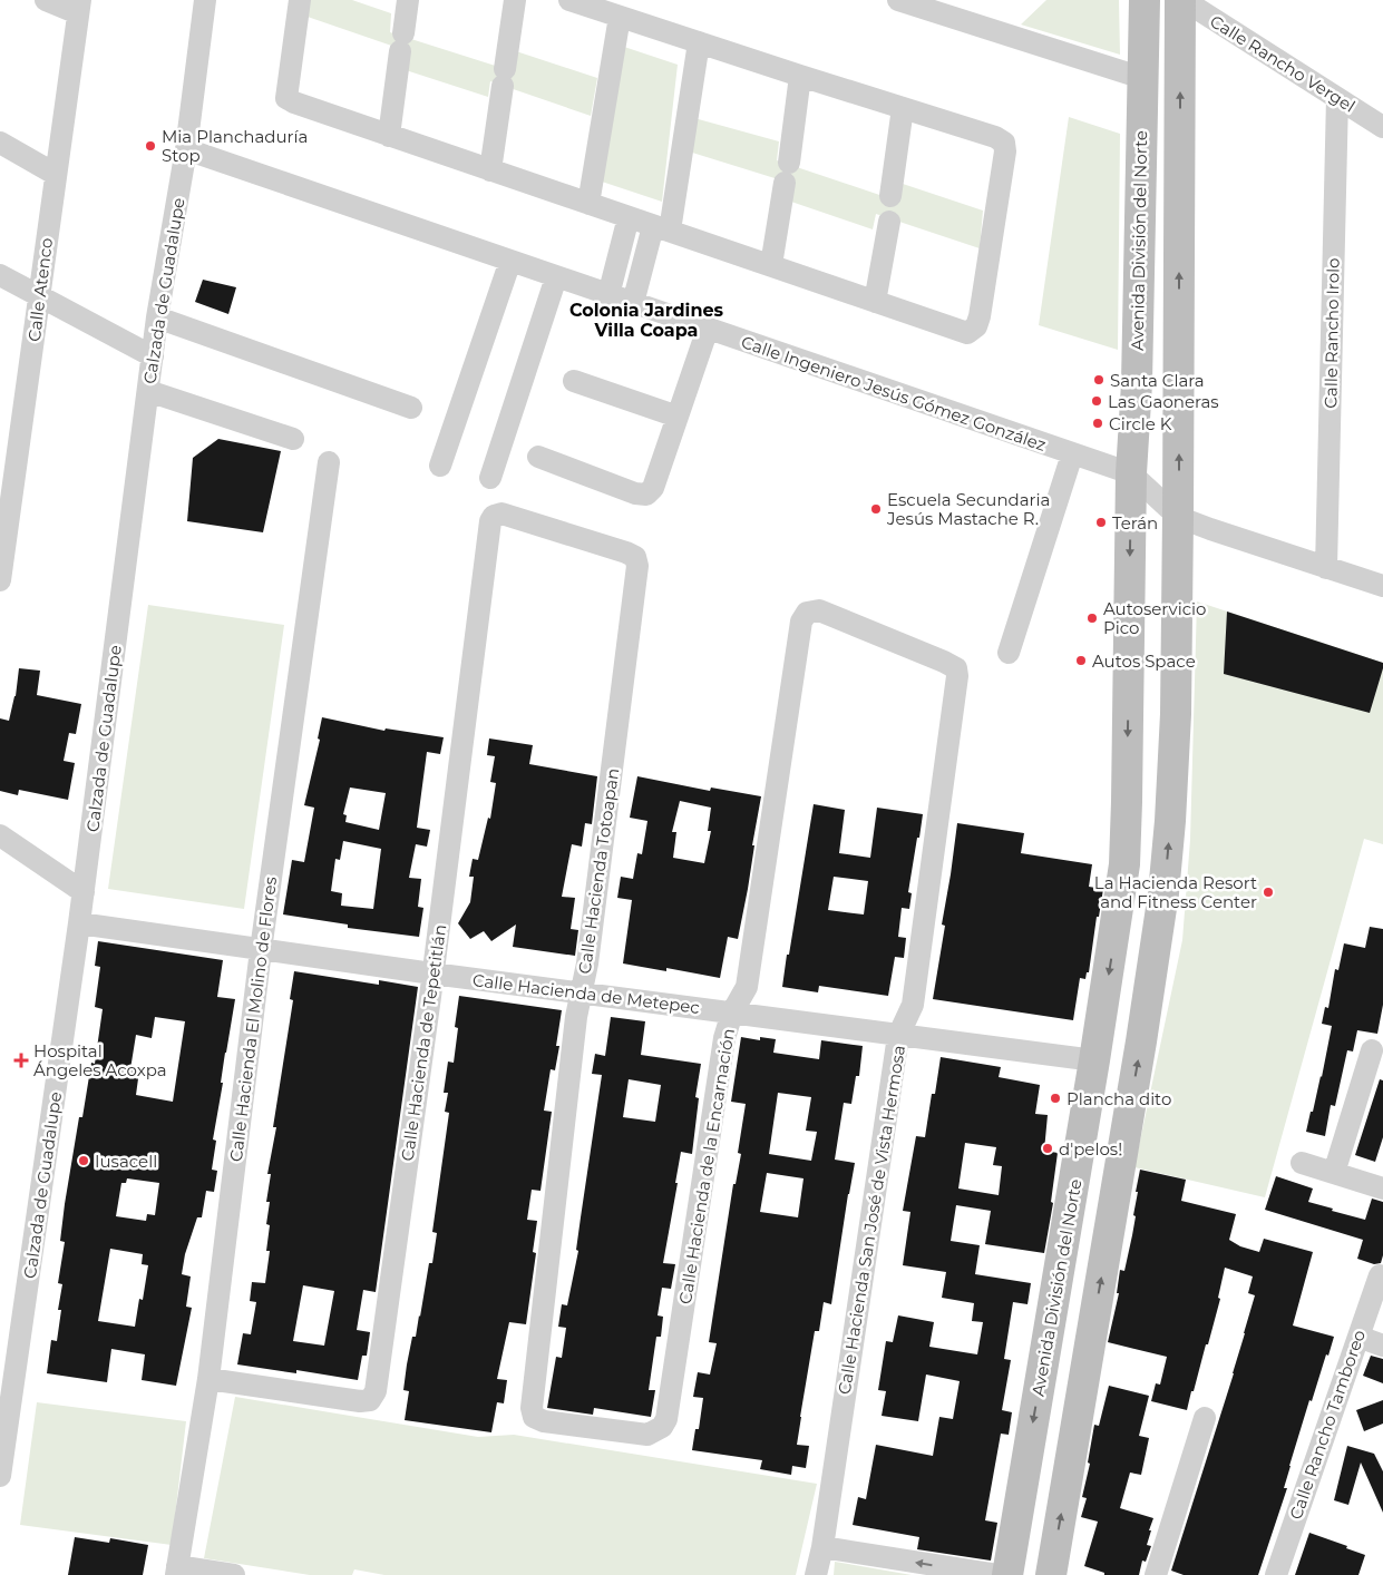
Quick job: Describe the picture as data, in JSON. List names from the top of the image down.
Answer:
{
  "streets": {
    "main road": ["Avenida División del Norte"],
    "street": [
      "Calle Rancho Vergel",
      "Calle Atenco",
      "Calzada de Guadalupe",
      "Calle Rancho Irolo",
      "Calle Ingeniero Jesús Gómez González",
      "Calle Hacienda Totoapan",
      "Calle Hacienda de Metepec",
      "Calle Hacienda El Molino de Flores",
      "Calle Hacienda de Tepetitlán",
      "Calle Hacienda de la Encarnación",
      "Calle Hacienda San José de Vista Hermosa",
      "Calle Rancho Tamboreo"
    ]
  },
  "crossings": [
    ["Calle Rancho Vergel", "Calle Rancho Irolo"],
    ["Avenida División del Norte", "Calle Ingeniero Jesús Gómez González"],
    ["Avenida División del Norte", "Calle Hacienda de Metepec"],
    ["Calzada de Guadalupe", "Calle Ingeniero Jesús Gómez González"],
    ["Calzada de Guadalupe", "Calle Hacienda de Metepec"],
    ["Calle Hacienda Totoapan", "Calle Hacienda de Metepec"],
    ["Calle Hacienda Totoapan", "Calle Hacienda de Tepetitlán"],
    ["Calle Hacienda Totoapan", "Calle Hacienda de la Encarnación"],
    ["Calle Hacienda de Metepec", "Calle Hacienda El Molino de Flores"],
    ["Calle Hacienda de Metepec", "Calle Hacienda de Tepetitlán"],
    ["Calle Hacienda de Metepec", "Calle Hacienda de la Encarnación"],
    ["Calle Hacienda de Metepec", "Calle Hacienda San José de Vista Hermosa"],
    ["Calle Hacienda El Molino de Flores", "Calle Hacienda de Tepetitlán"],
    ["Calle Hacienda de la Encarnación", "Calle Hacienda San José de Vista Hermosa"]
  ],
  "districts": ["Colonia Jardines Villa Coapa"],
  "places": {
    "other": [
      "Mia Planchaduría Stop",
      "Santa Clara",
      "Las Gaoneras",
      "Circle K",
      "Escuela Secundaria Jesús Mastache R.",
      "Terán",
      "Autoservicio Pico",
      "Autos Space",
      "La Hacienda Resort and Fitness Center",
      "Plancha dito",
      "d'pelos!",
      "Iusacell"
    ],
    "health": ["Hospital Ángeles Acoxpa"]
  }
}
